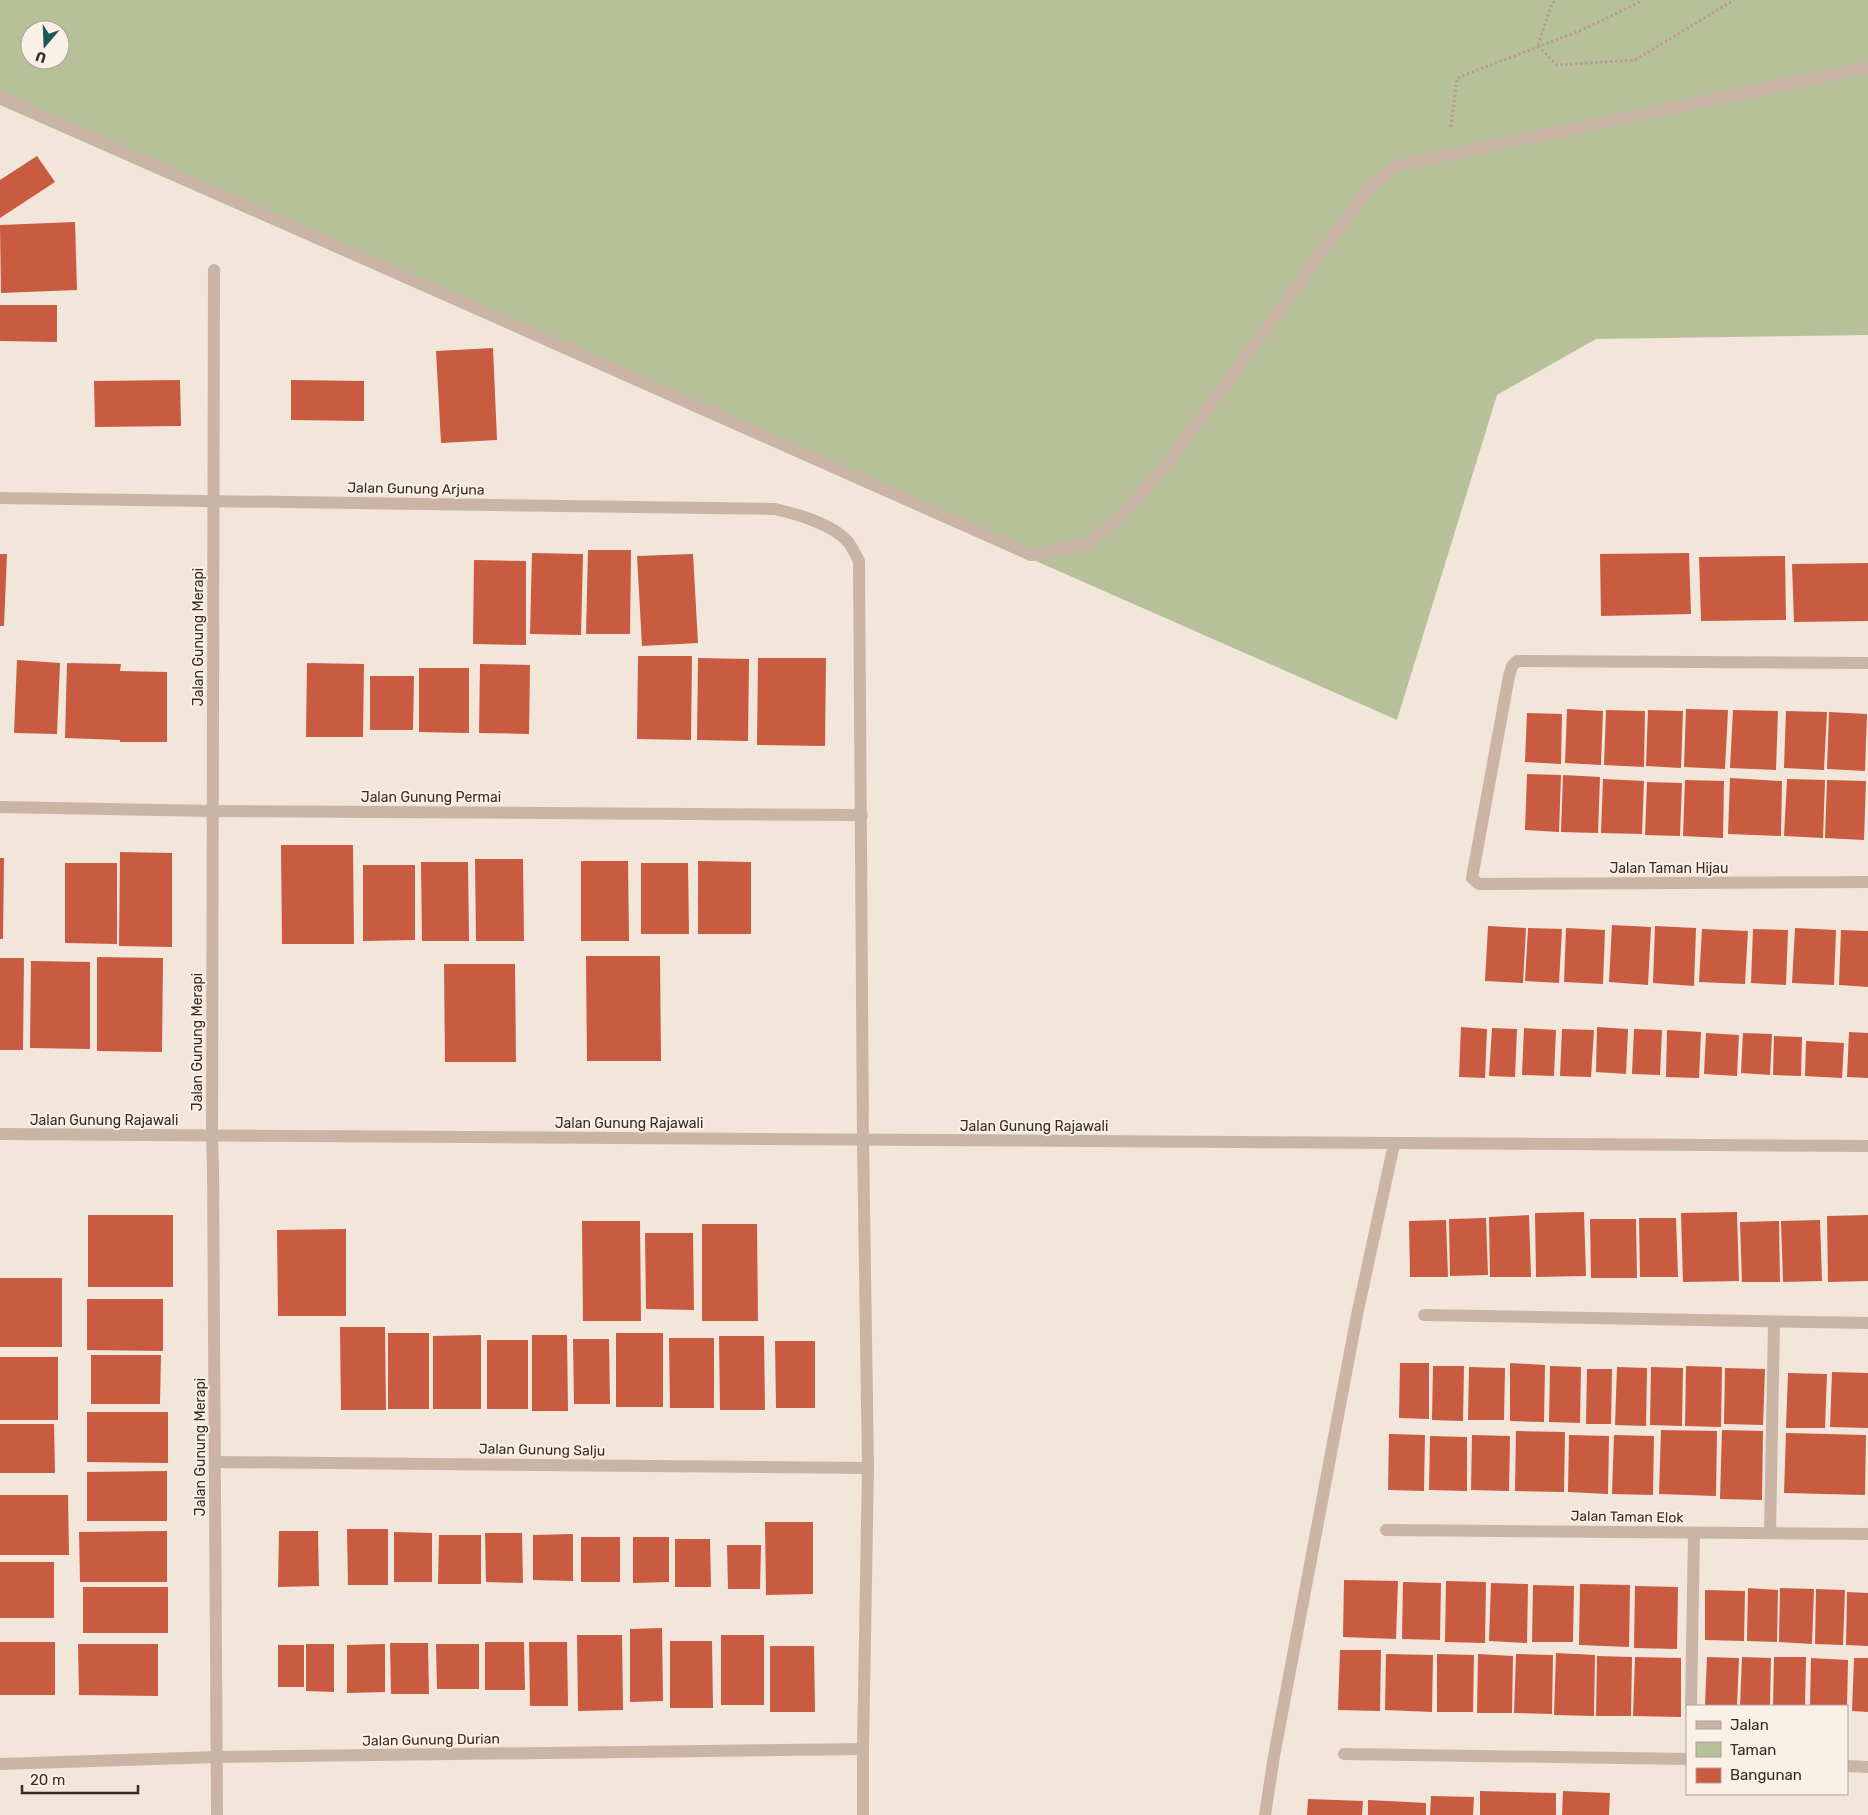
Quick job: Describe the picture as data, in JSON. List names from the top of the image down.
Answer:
{
  "streets": {
    "street": [
      "Jalan Gunung Arjuna",
      "Jalan Gunung Merapi",
      "Jalan Gunung Permai",
      "Jalan Taman Hijau",
      "Jalan Gunung Rajawali",
      "Jalan Gunung Salju",
      "Jalan Taman Elok",
      "Jalan Gunung Durian"
    ]
  },
  "crossings": [
    ["Jalan Gunung Arjuna", "Jalan Gunung Merapi"],
    ["Jalan Gunung Arjuna", "Jalan Gunung Permai"],
    ["Jalan Gunung Arjuna", "Jalan Gunung Rajawali"],
    ["Jalan Gunung Arjuna", "Jalan Gunung Salju"],
    ["Jalan Gunung Arjuna", "Jalan Gunung Durian"],
    ["Jalan Gunung Merapi", "Jalan Gunung Permai"],
    ["Jalan Gunung Merapi", "Jalan Gunung Rajawali"],
    ["Jalan Gunung Merapi", "Jalan Gunung Salju"],
    ["Jalan Gunung Merapi", "Jalan Gunung Durian"]
  ],
  "legend": ["Jalan", "Taman", "Bangunan"],
  "scale_bar": "20 m",
  "north": "bottom"
}
